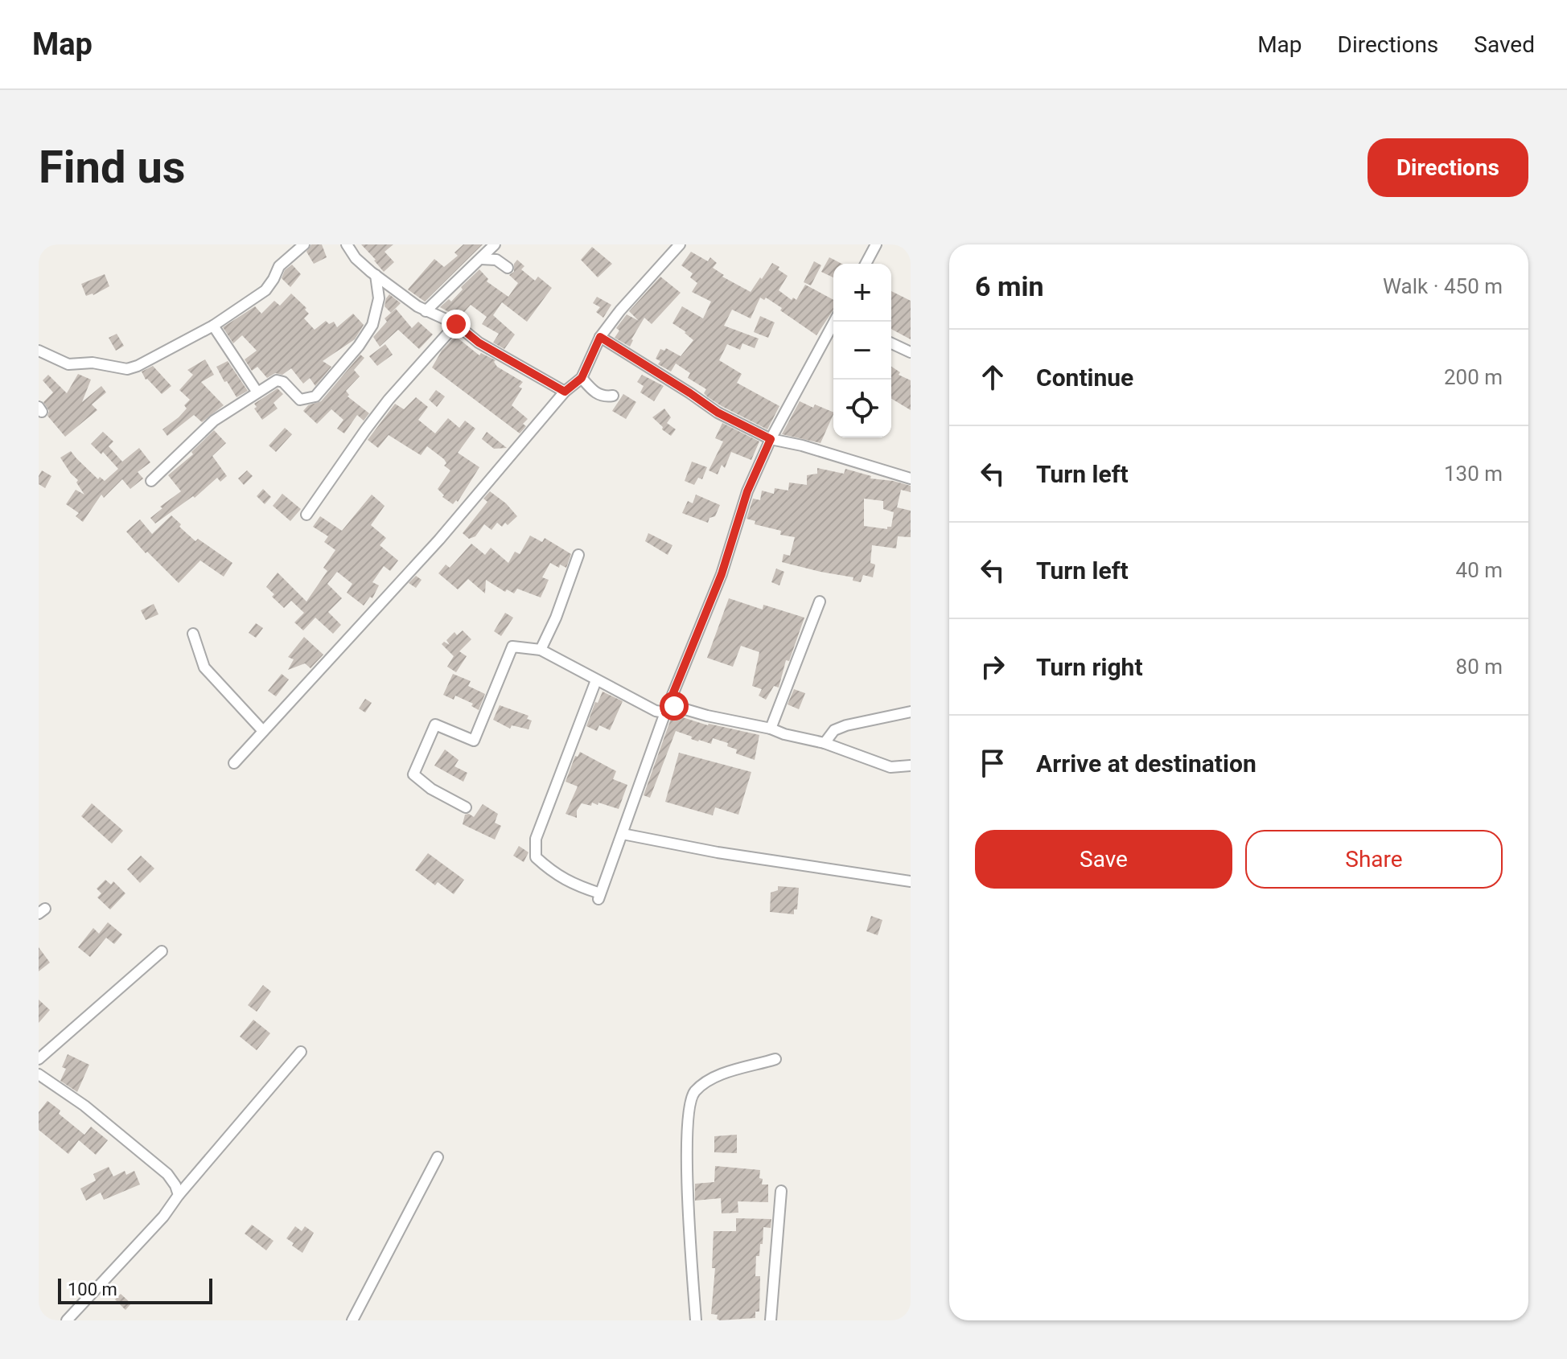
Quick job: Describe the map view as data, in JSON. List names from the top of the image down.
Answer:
{
  "scale_bar": "100 m",
  "page": {
    "header": "Map",
    "nav": ["Map", "Directions", "Saved"],
    "buttons": [
      "Directions",
      ["Save", "Share"]
    ],
    "title": "Find us",
    "heading": ["6 min", "Walk · 450 m"],
    "map_buttons": ["+", "−"],
    "list": [
      ["Continue", "200 m"],
      ["Turn left", "130 m"],
      ["Turn left", "40 m"],
      ["Turn right", "80 m"],
      "Arrive at destination"
    ],
    "scale": "100 m"
  }
}
